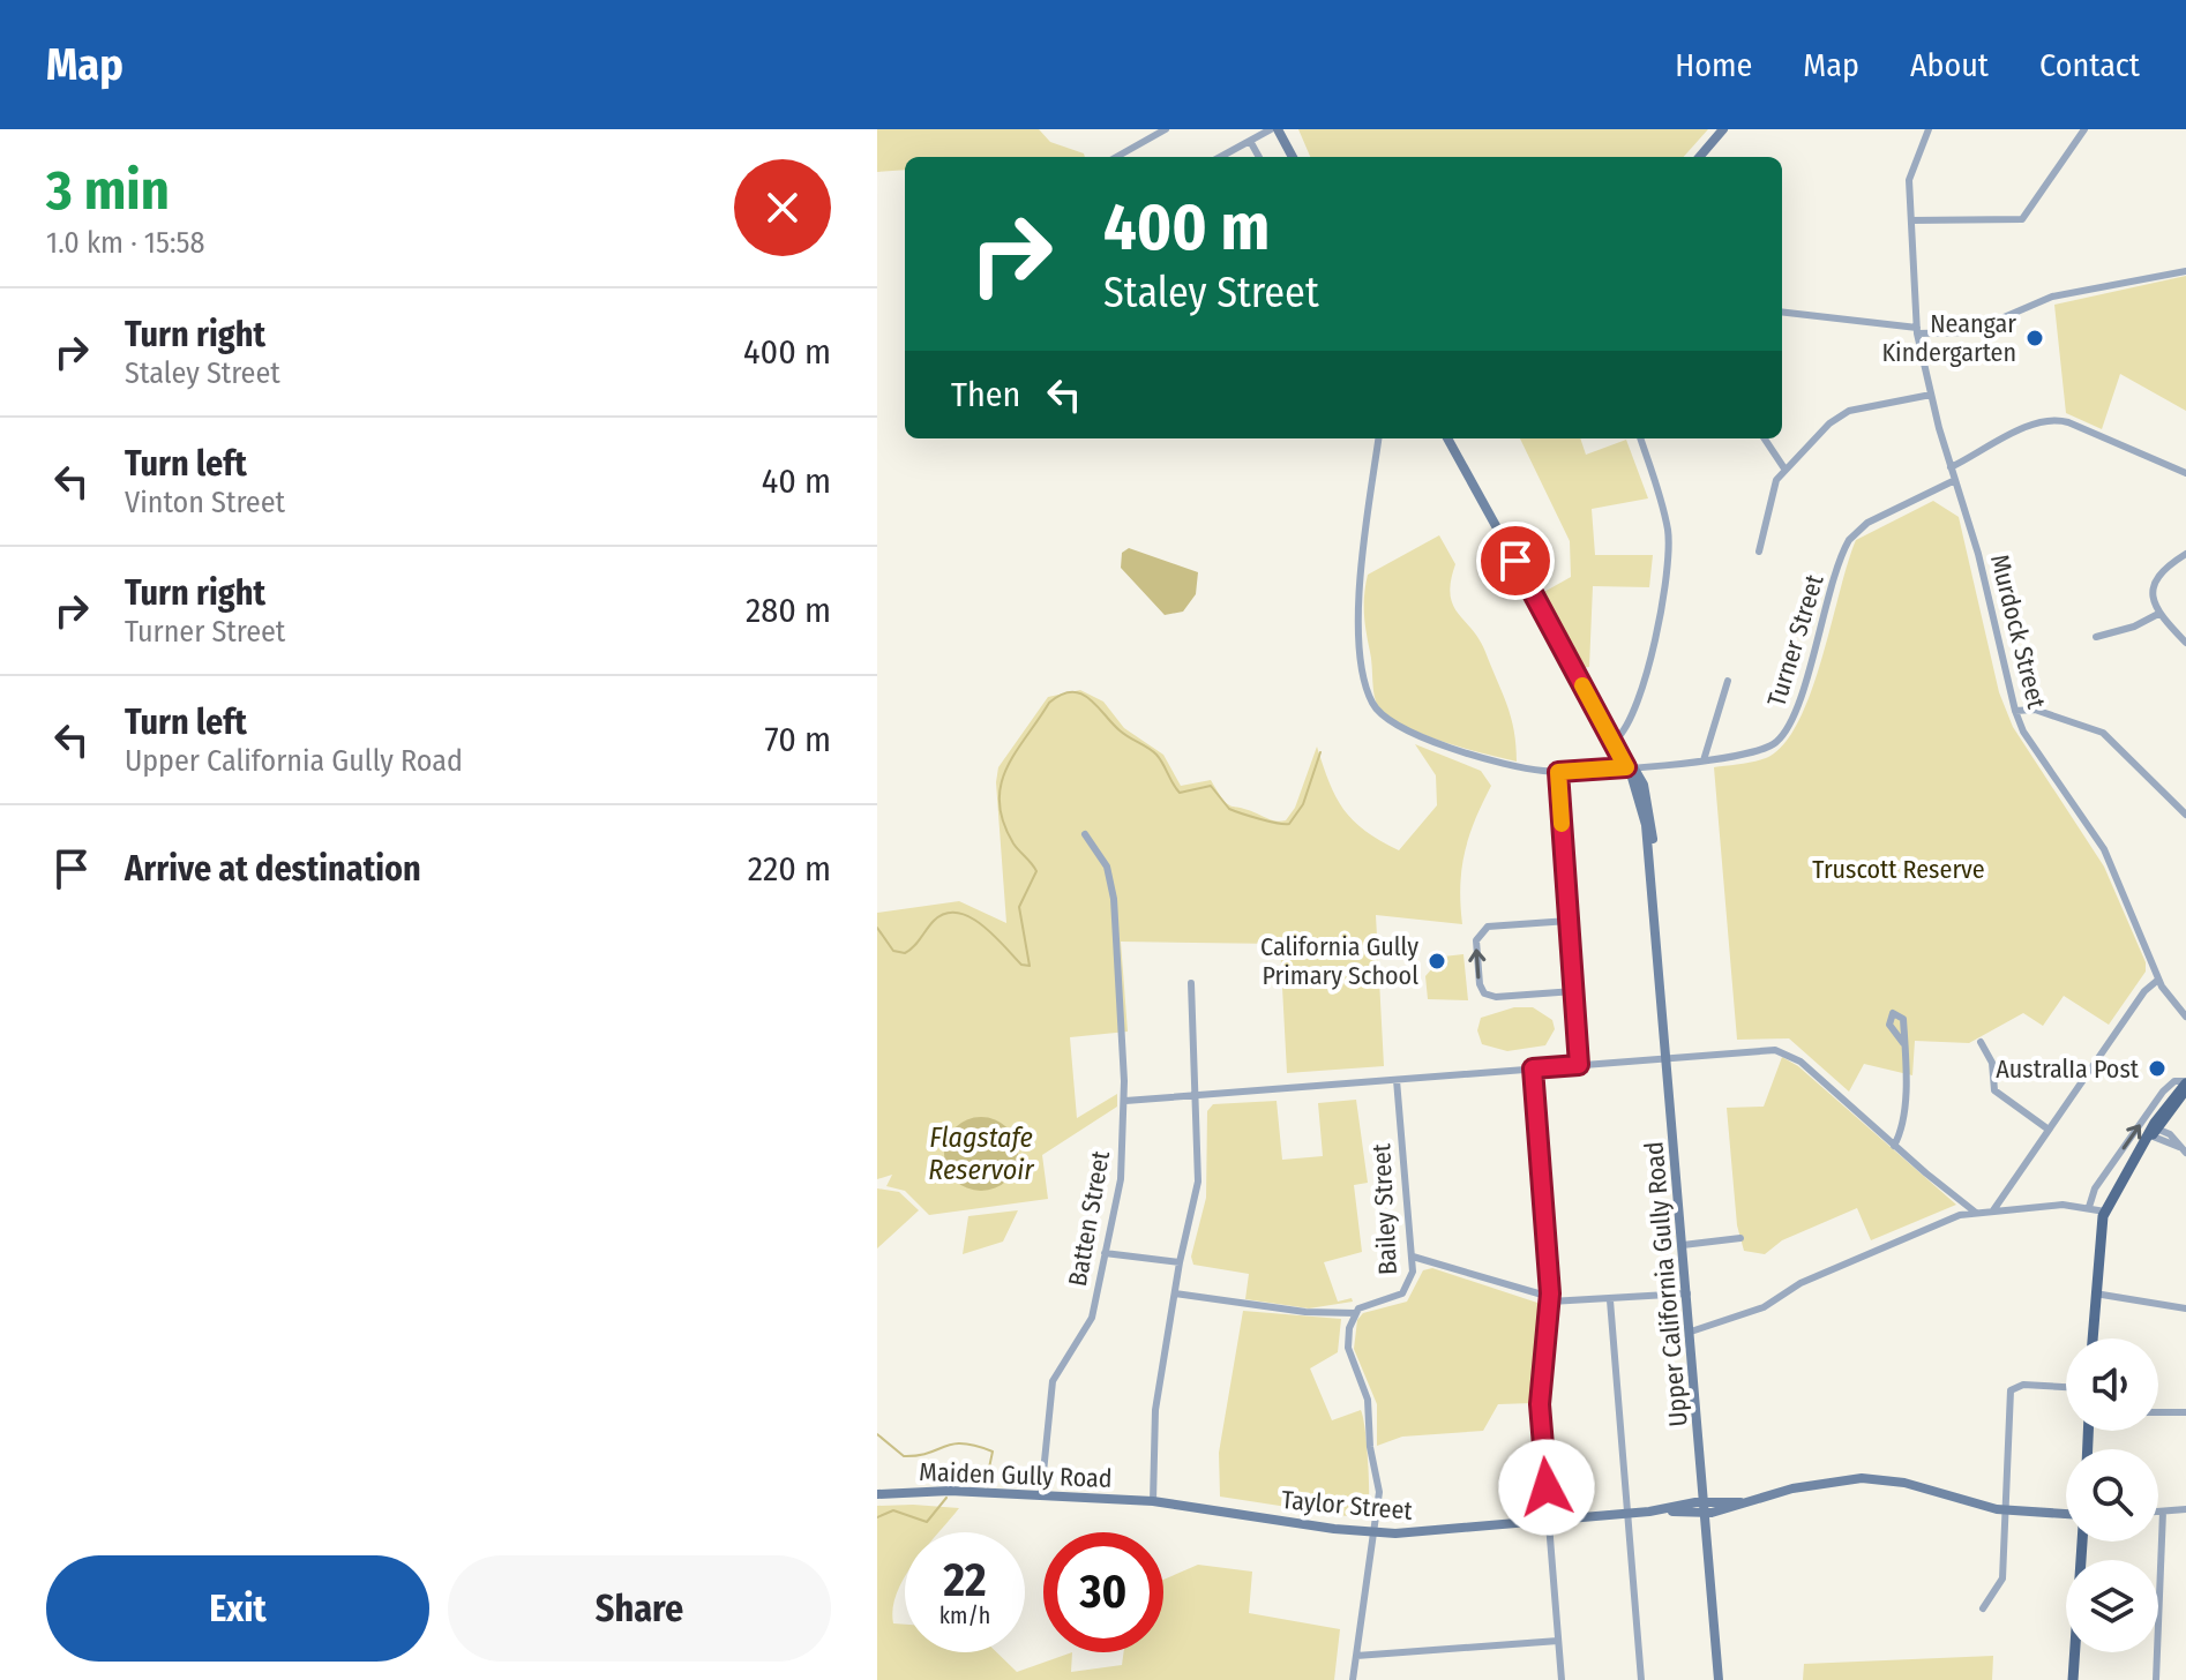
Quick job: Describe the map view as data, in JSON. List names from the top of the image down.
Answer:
{
  "streets": {
    "street": [
      "Murdock Street",
      "Turner Street",
      "Bailey Street",
      "Batten Street",
      "Upper California Gully Road",
      "Maiden Gully Road",
      "Taylor Street"
    ]
  },
  "crossings": [
    ["Murdock Street", "Turner Street"],
    ["Turner Street", "Upper California Gully Road"],
    ["Batten Street", "Maiden Gully Road"],
    ["Upper California Gully Road", "Taylor Street"],
    ["Maiden Gully Road", "Taylor Street"]
  ],
  "water": ["Flagstafe Reservoir"],
  "parks": ["Truscott Reserve"],
  "places": ["Neangar Kindergarten", "California Gully Primary School", "AustralIa Post"],
  "page": {
    "header": "Map",
    "nav": [
      "Home",
      "Map",
      "About",
      "Contact"
    ],
    "heading": ["3 min", "1.0 km · 15:58"],
    "turn": ["400 m", "Staley Street"],
    "list": [
      {
        "name": "Turn right",
        "note": "Staley Street",
        "value": "400 m"
      },
      {
        "name": "Turn left",
        "note": "Vinton Street",
        "value": "40 m"
      },
      {
        "name": "Turn right",
        "note": "Turner Street",
        "value": "280 m"
      },
      {
        "name": "Turn left",
        "note": "Upper California Gully Road",
        "value": "70 m"
      },
      {
        "name": "Arrive at destination",
        "value": "220 m"
      }
    ],
    "then": "Then",
    "speed": "22 km/h",
    "limit": "30",
    "buttons": ["Exit", "Share"]
  }
}
